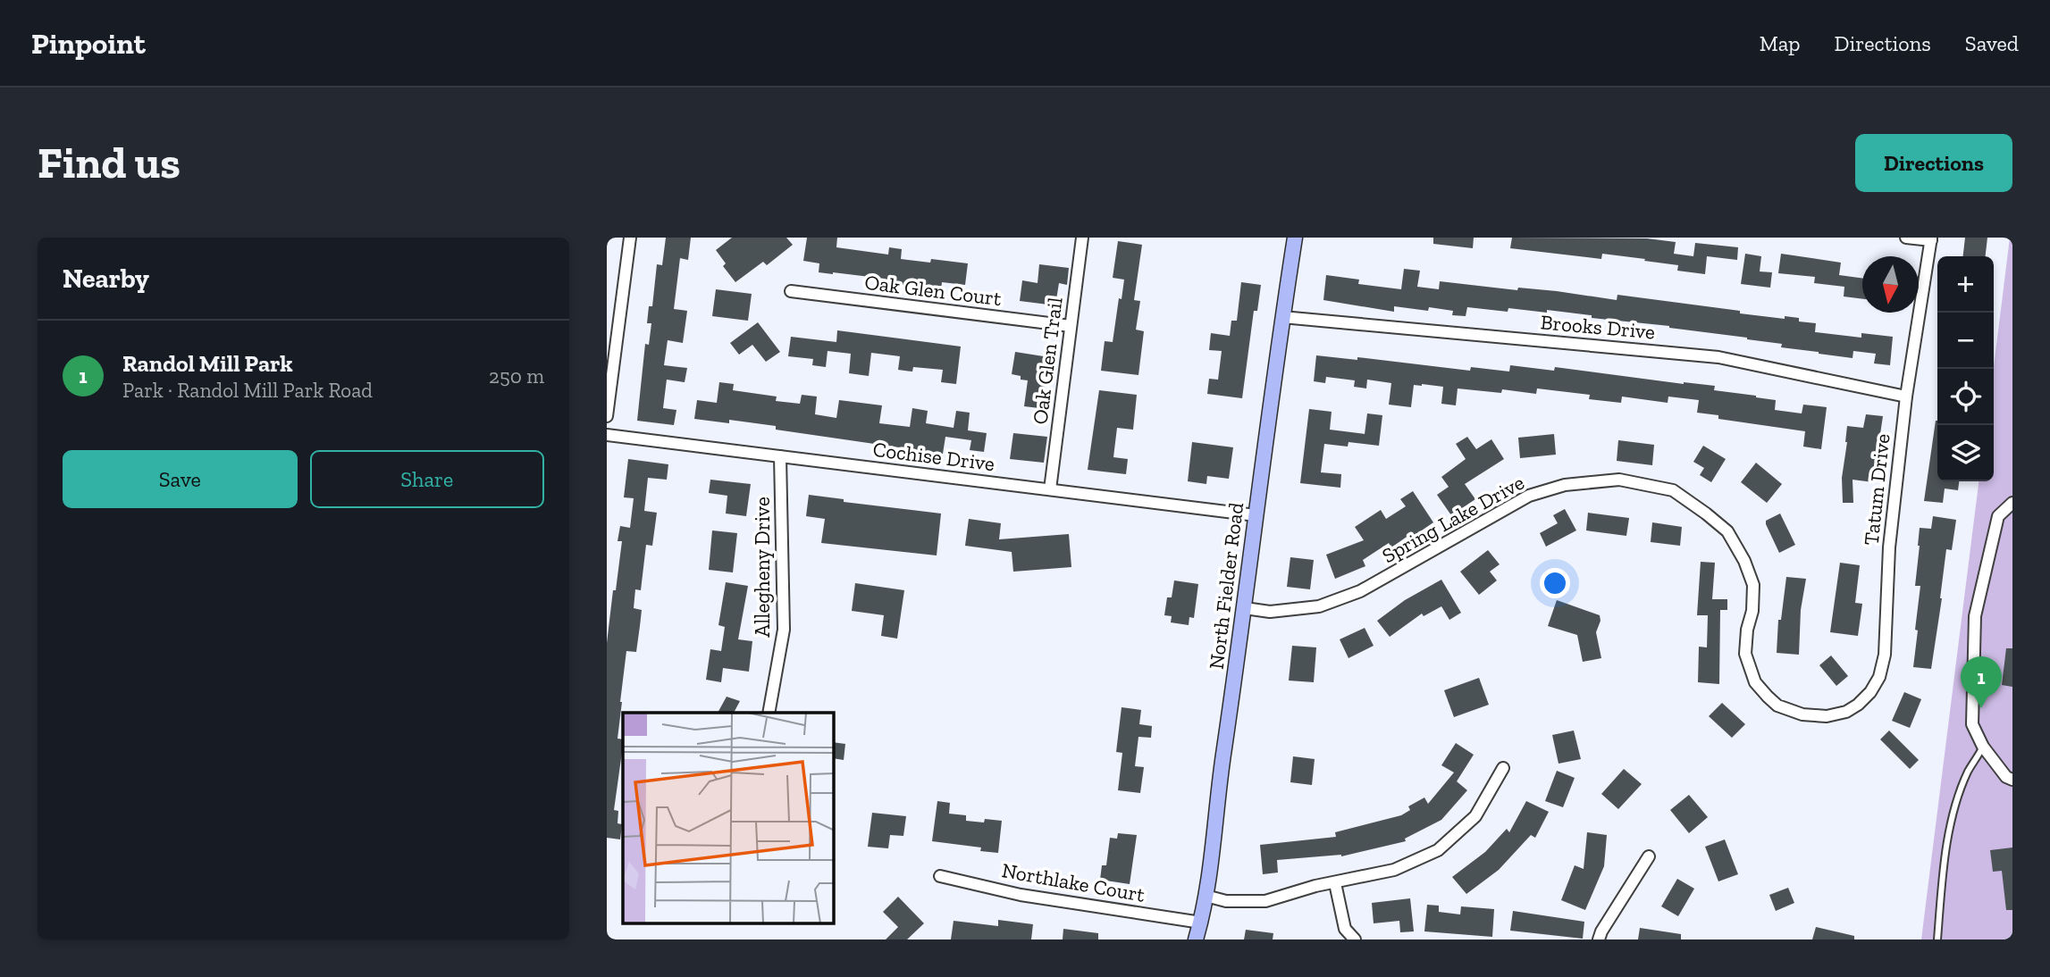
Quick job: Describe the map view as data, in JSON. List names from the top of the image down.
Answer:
{
  "streets": {
    "main road": ["North Fielder Road"],
    "street": [
      "Oak Glen Court",
      "Brooks Drive",
      "Oak Glen Trail",
      "Cochise Drive",
      "Tatum Drive",
      "Spring Lake Drive",
      "Allegheny Drive",
      "Northlake Court"
    ]
  },
  "crossings": [
    ["Oak Glen Court", "Oak Glen Trail"],
    ["Brooks Drive", "Tatum Drive"],
    ["Brooks Drive", "North Fielder Road"],
    ["Oak Glen Trail", "Cochise Drive"],
    ["Cochise Drive", "Allegheny Drive"],
    ["Cochise Drive", "North Fielder Road"],
    ["Tatum Drive", "Spring Lake Drive"],
    ["Spring Lake Drive", "North Fielder Road"],
    ["North Fielder Road", "Northlake Court"]
  ],
  "north": "bottom",
  "page": {
    "header": "Pinpoint",
    "nav": ["Map", "Directions", "Saved"],
    "buttons": [
      "Directions",
      ["Save", "Share"]
    ],
    "title": "Find us",
    "heading": "Nearby",
    "map_buttons": ["+", "−"],
    "list": [
      {
        "mark": "1",
        "name": "Randol Mill Park",
        "note": "Park · Randol Mill Park Road",
        "value": "250 m"
      }
    ],
    "pins": "1"
  }
}
